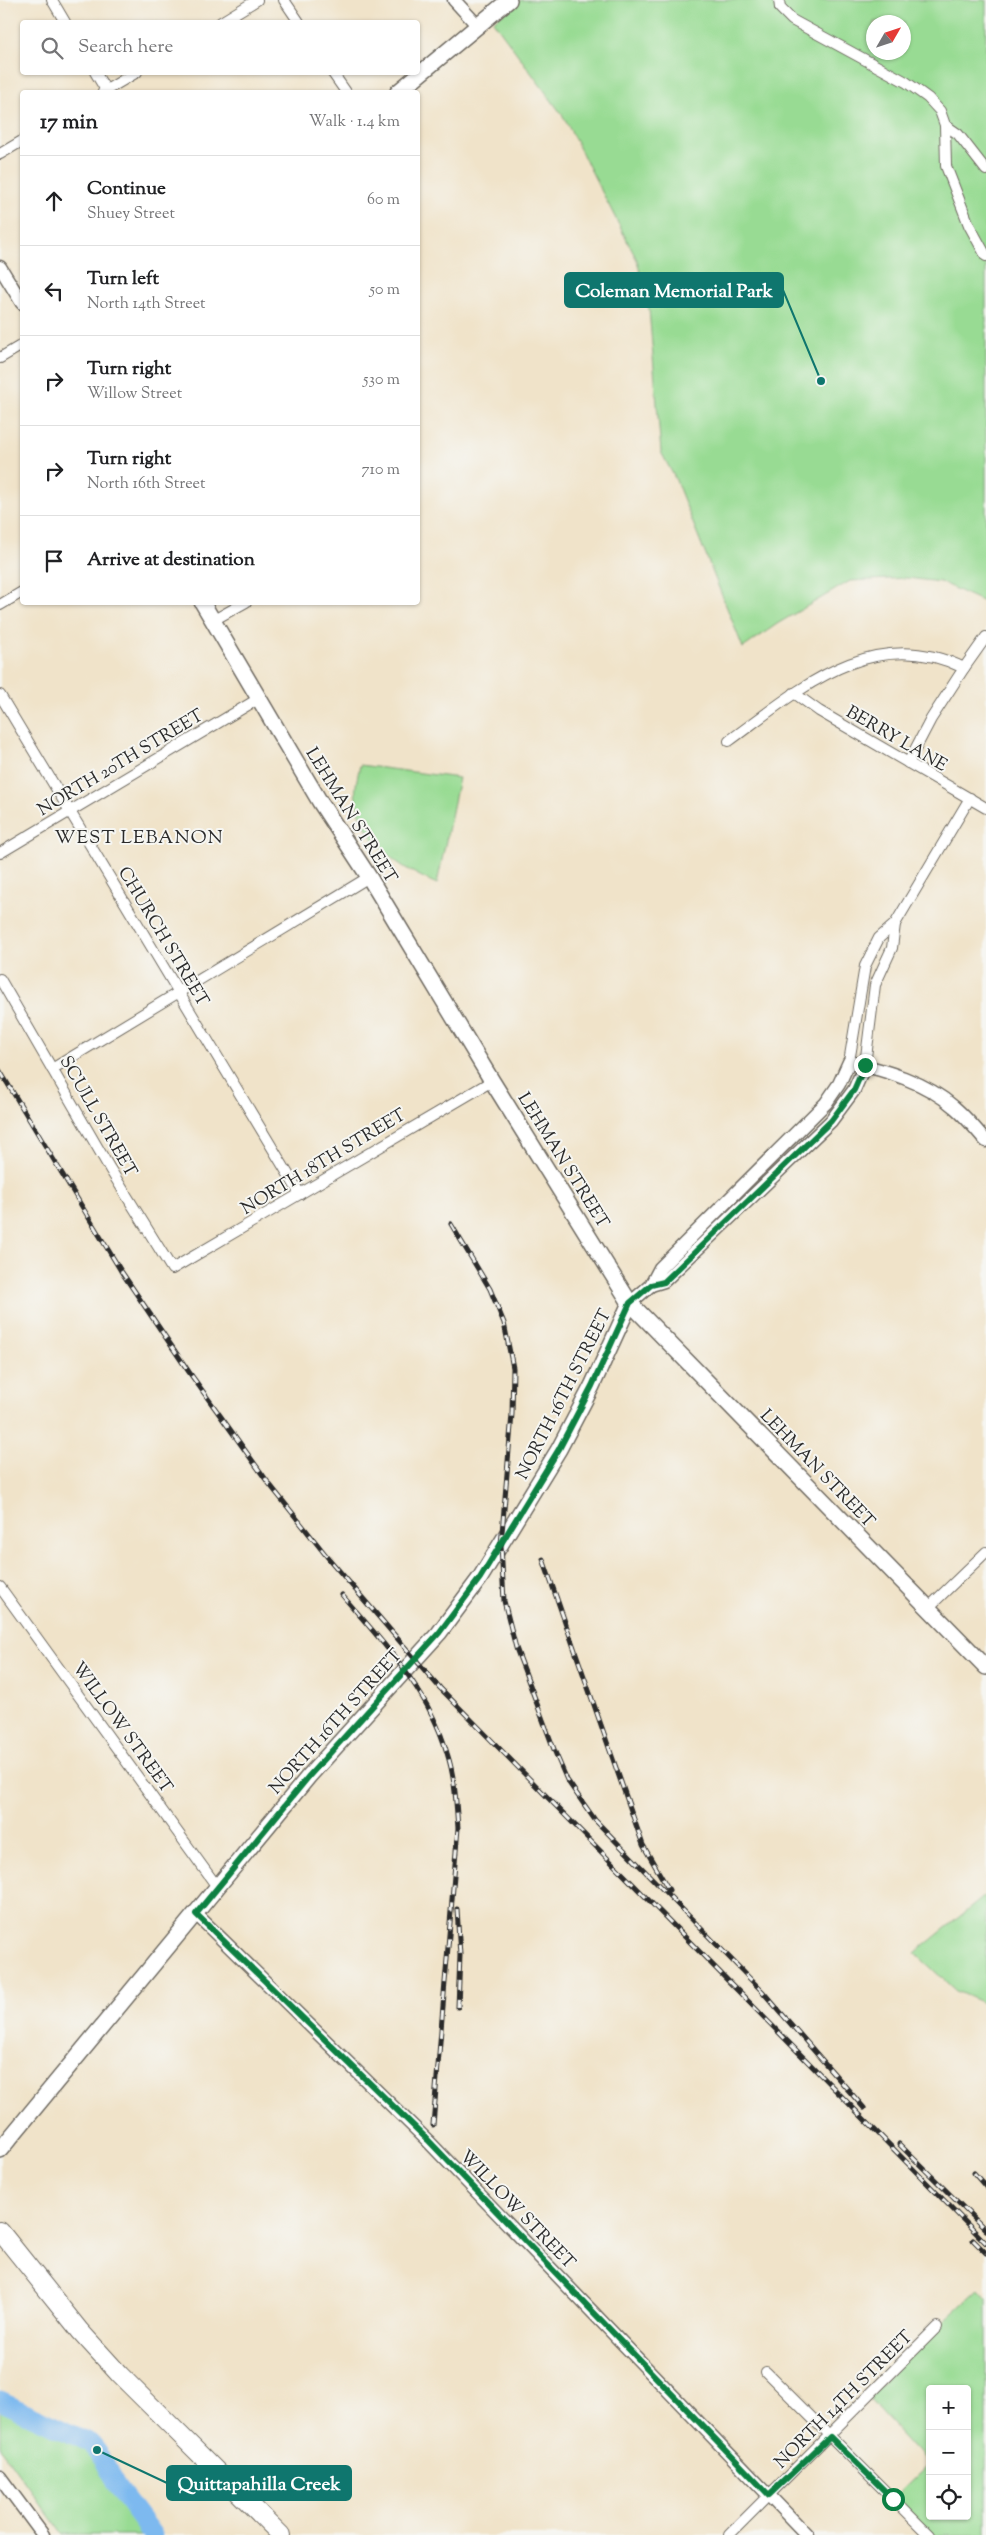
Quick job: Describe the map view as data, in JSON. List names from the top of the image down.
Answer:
{
  "streets": {
    "main road": ["LEHMAN STREET", "NORTH 16TH STREET"],
    "street": [
      "BERRY LANE",
      "NORTH 20TH STREET",
      "CHURCH STREET",
      "SCULL STREET",
      "NORTH 18TH STREET",
      "WILLOW STREET",
      "NORTH 14TH STREET"
    ]
  },
  "crossings": [
    ["BERRY LANE", "NORTH 16TH STREET"],
    ["NORTH 20TH STREET", "LEHMAN STREET"],
    ["NORTH 20TH STREET", "CHURCH STREET"],
    ["LEHMAN STREET", "NORTH 18TH STREET"],
    ["LEHMAN STREET", "NORTH 16TH STREET"],
    ["CHURCH STREET", "NORTH 18TH STREET"],
    ["SCULL STREET", "NORTH 18TH STREET"],
    ["NORTH 16TH STREET", "WILLOW STREET"],
    ["WILLOW STREET", "NORTH 14TH STREET"]
  ],
  "districts": ["WEST LEBANON"],
  "places": ["Coleman Memorial Park", "Quittapahilla Creek"],
  "north": "top right",
  "page": {
    "search": "Search here",
    "heading": ["17 min", "Walk · 1.4 km"],
    "list": [
      ["Continue", "Shuey Street", "60 m"],
      ["Turn left", "North 14th Street", "50 m"],
      ["Turn right", "Willow Street", "530 m"],
      ["Turn right", "North 16th Street", "710 m"],
      "Arrive at destination"
    ],
    "map_buttons": ["+", "−"]
  }
}
